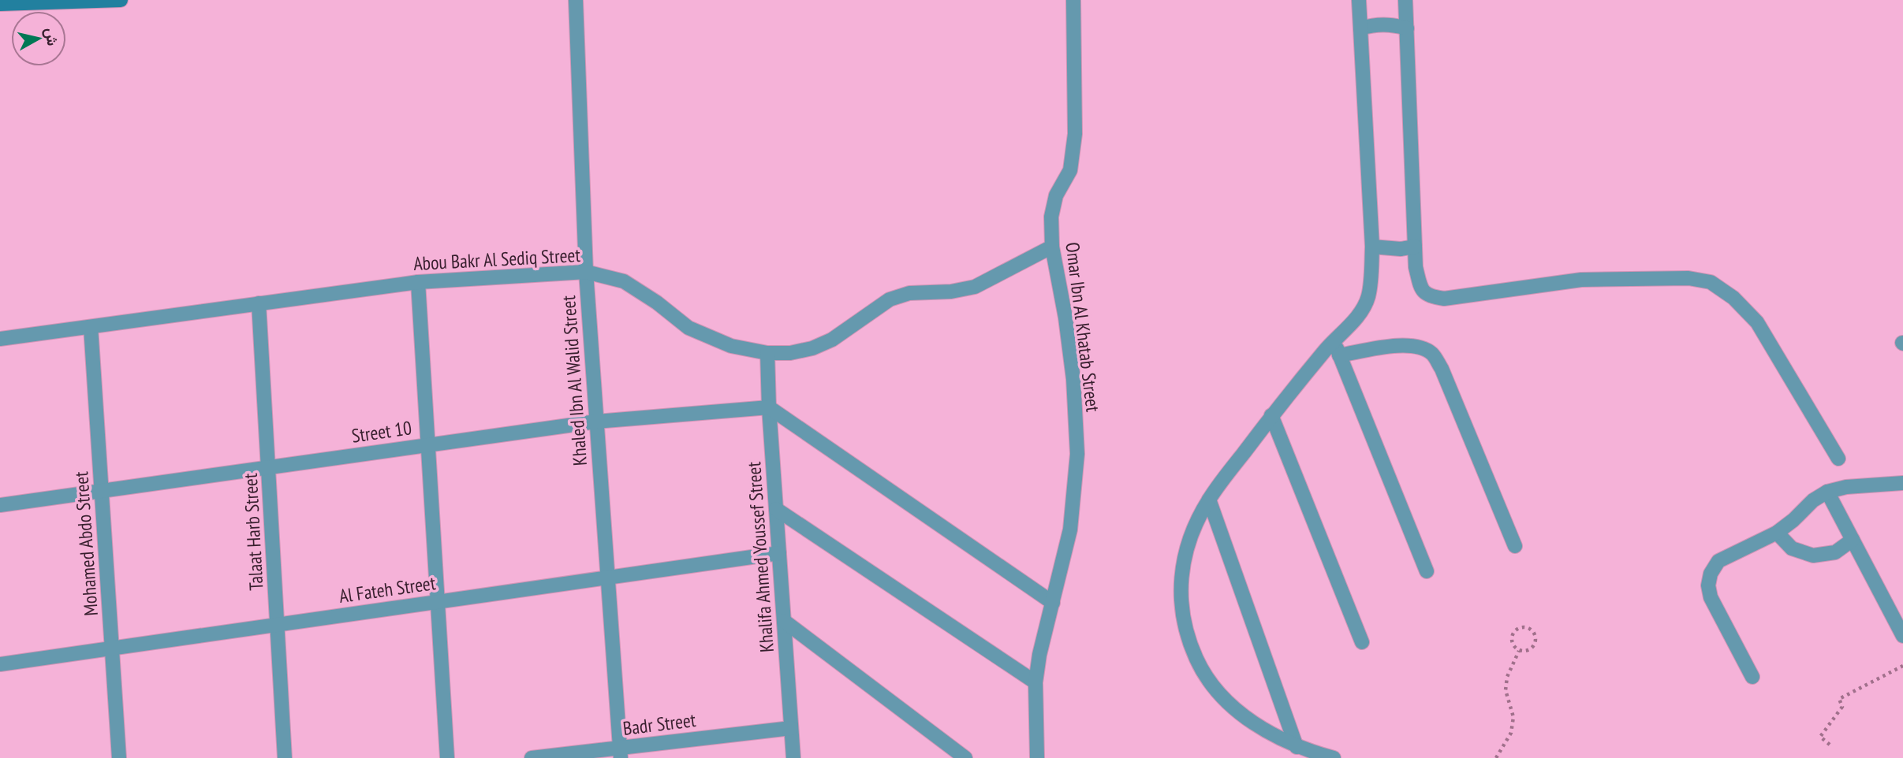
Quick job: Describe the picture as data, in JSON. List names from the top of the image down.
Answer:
{
  "streets": {
    "street": [
      "Abou Bakr Al Sediq Street",
      "Omar Ibn Al Khatab Street",
      "Khaled Ibn Al Walid Street",
      "Street 10",
      "Talaat Harb Street",
      "Mohamed Abdo Street",
      "Khalifa Ahmed Youssef Street",
      "Al Fateh Street",
      "Badr Street"
    ]
  },
  "crossings": [
    ["Abou Bakr Al Sediq Street", "Omar Ibn Al Khatab Street"],
    ["Abou Bakr Al Sediq Street", "Khaled Ibn Al Walid Street"],
    ["Abou Bakr Al Sediq Street", "Talaat Harb Street"],
    ["Abou Bakr Al Sediq Street", "Mohamed Abdo Street"],
    ["Abou Bakr Al Sediq Street", "Khalifa Ahmed Youssef Street"],
    ["Khaled Ibn Al Walid Street", "Street 10"],
    ["Khaled Ibn Al Walid Street", "Al Fateh Street"],
    ["Khaled Ibn Al Walid Street", "Badr Street"],
    ["Street 10", "Talaat Harb Street"],
    ["Street 10", "Mohamed Abdo Street"],
    ["Street 10", "Khalifa Ahmed Youssef Street"],
    ["Talaat Harb Street", "Al Fateh Street"],
    ["Mohamed Abdo Street", "Al Fateh Street"],
    ["Khalifa Ahmed Youssef Street", "Al Fateh Street"],
    ["Khalifa Ahmed Youssef Street", "Badr Street"]
  ],
  "north": "right"
}
